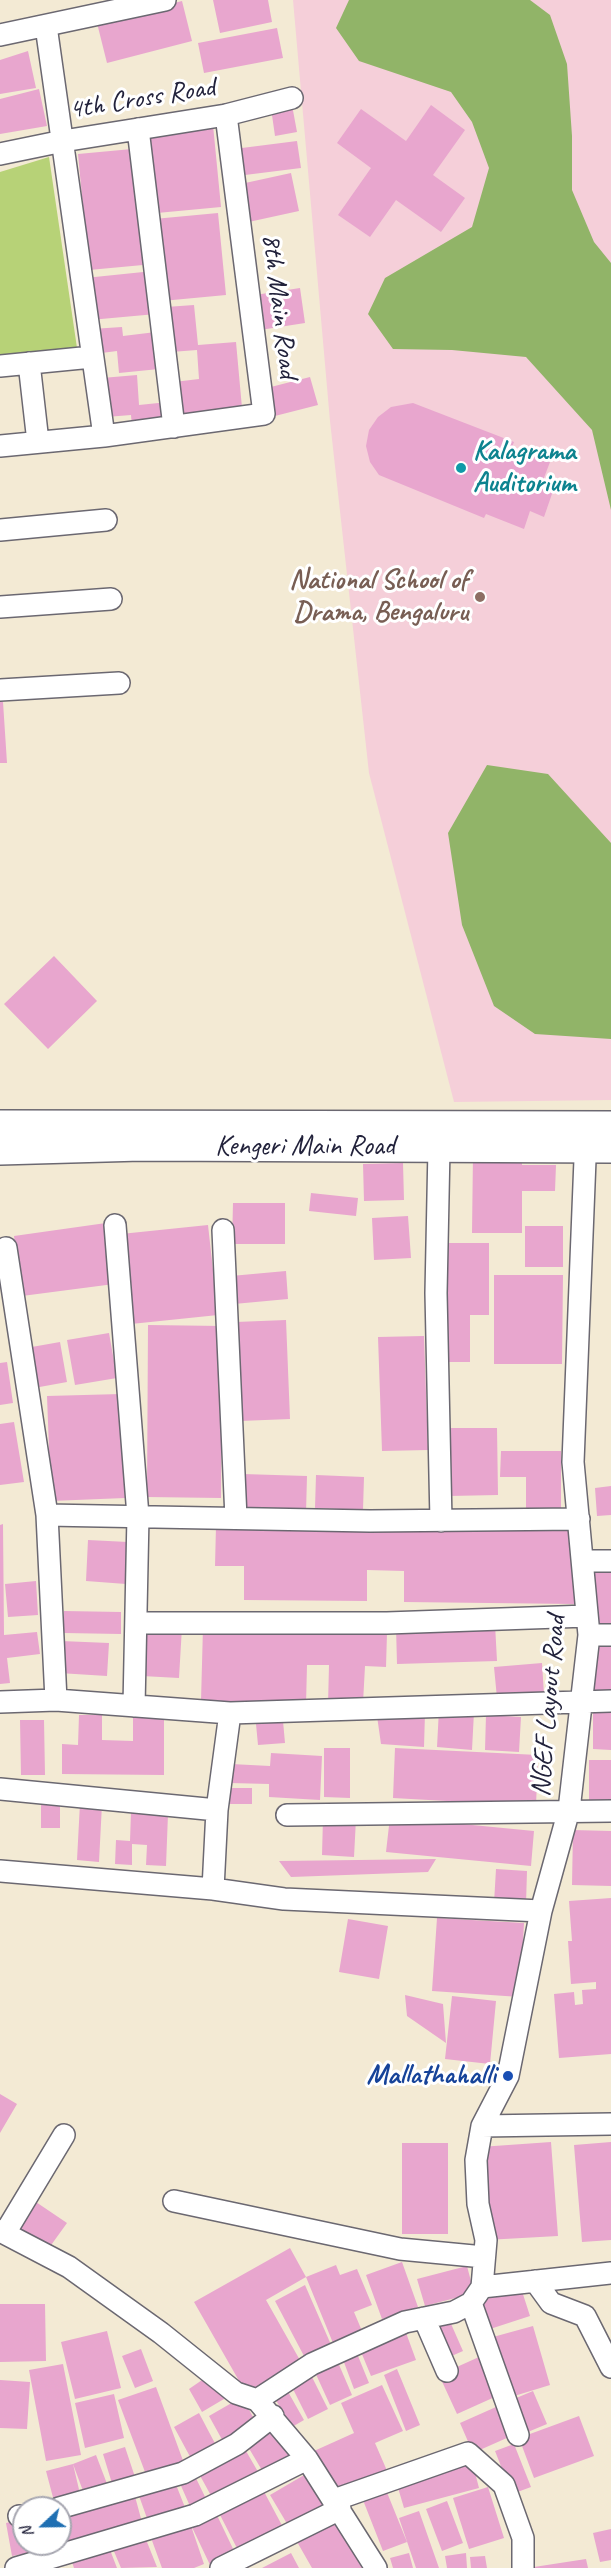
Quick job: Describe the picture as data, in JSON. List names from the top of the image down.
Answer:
{
  "streets": {
    "main road": ["Kengeri Main Road"],
    "street": ["4th Cross Road", "8th Main Road", "NGEF Layout Road"]
  },
  "crossings": [
    ["4th Cross Road", "8th Main Road"],
    ["Kengeri Main Road", "NGEF Layout Road"]
  ],
  "places": ["Kalagrama Auditorium", "National School of Drama, Bengaluru", "Mallathahalli"],
  "north": "left"
}
